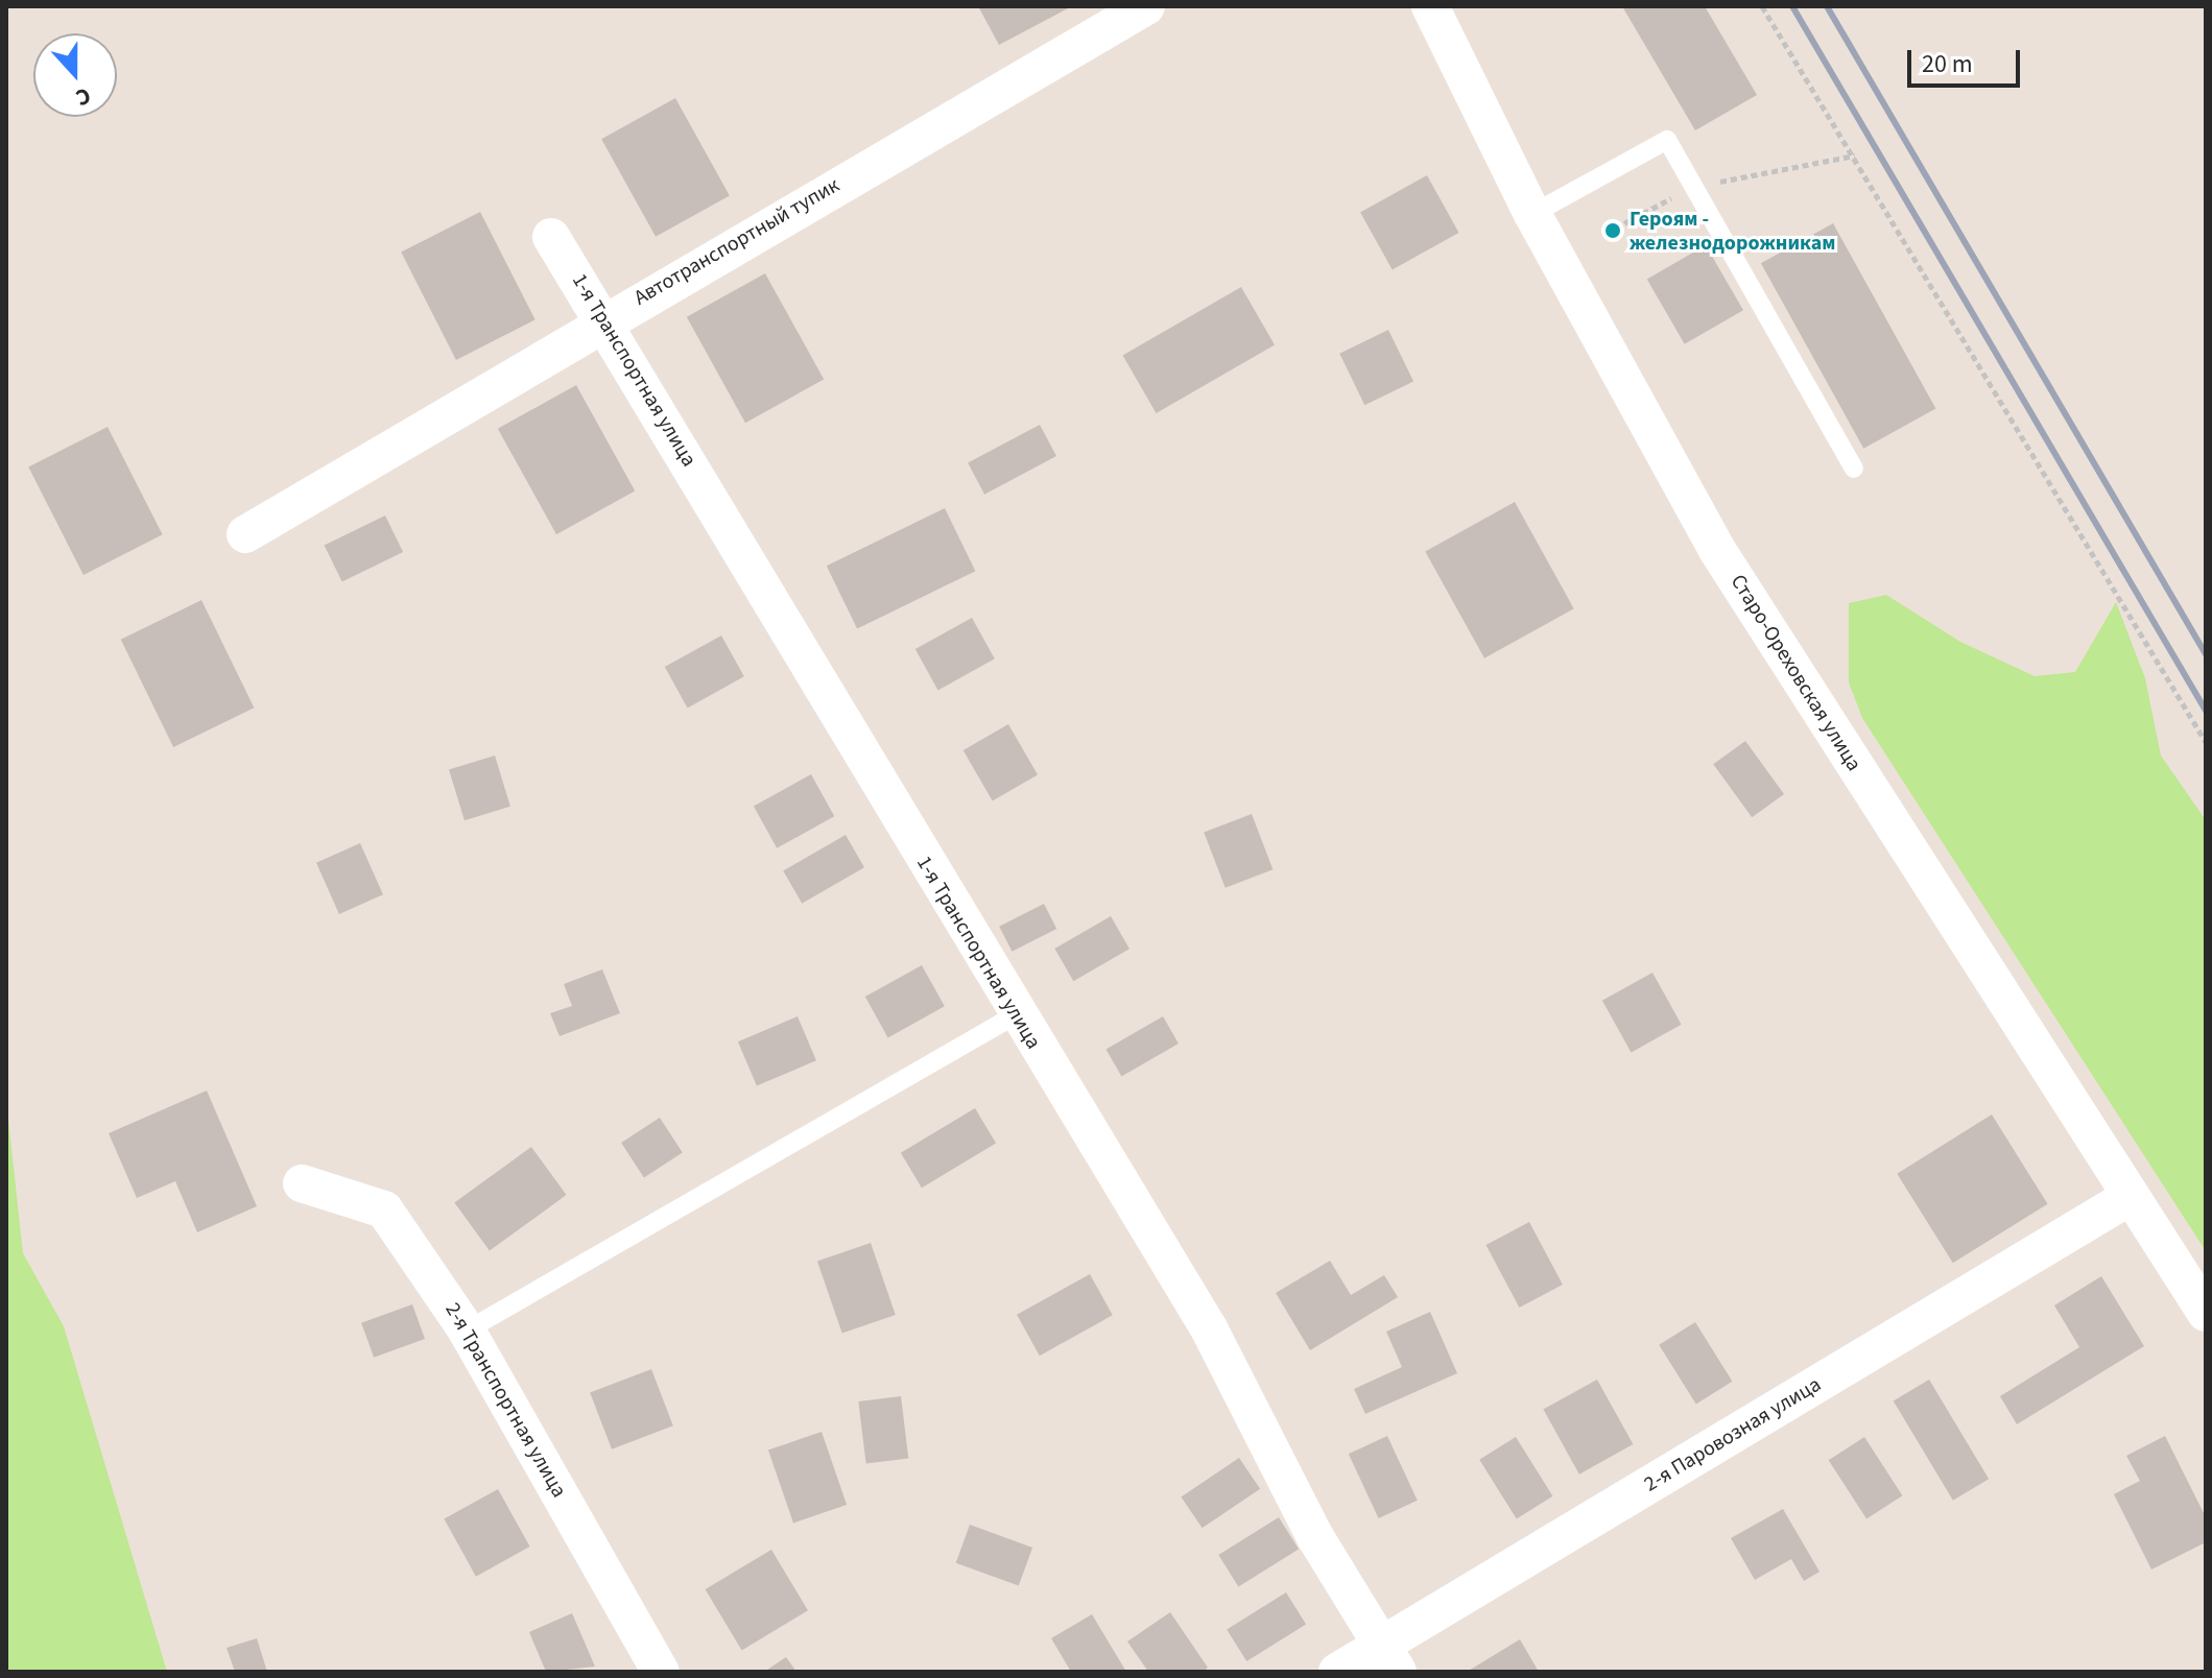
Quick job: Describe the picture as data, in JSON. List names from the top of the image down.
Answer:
{
  "streets": {
    "street": [
      "Автотранспортный тупик",
      "1-я Транспортная улица",
      "Старо-Ореховская улица",
      "2-я Транспортная улица",
      "2-я Паровозная улица"
    ]
  },
  "crossings": [
    ["Автотранспортный тупик", "1-я Транспортная улица"],
    ["1-я Транспортная улица", "2-я Паровозная улица"],
    ["Старо-Ореховская улица", "2-я Паровозная улица"]
  ],
  "places": ["Героям - железнодорожникам"],
  "scale_bar": "20 m",
  "north": "bottom"
}
